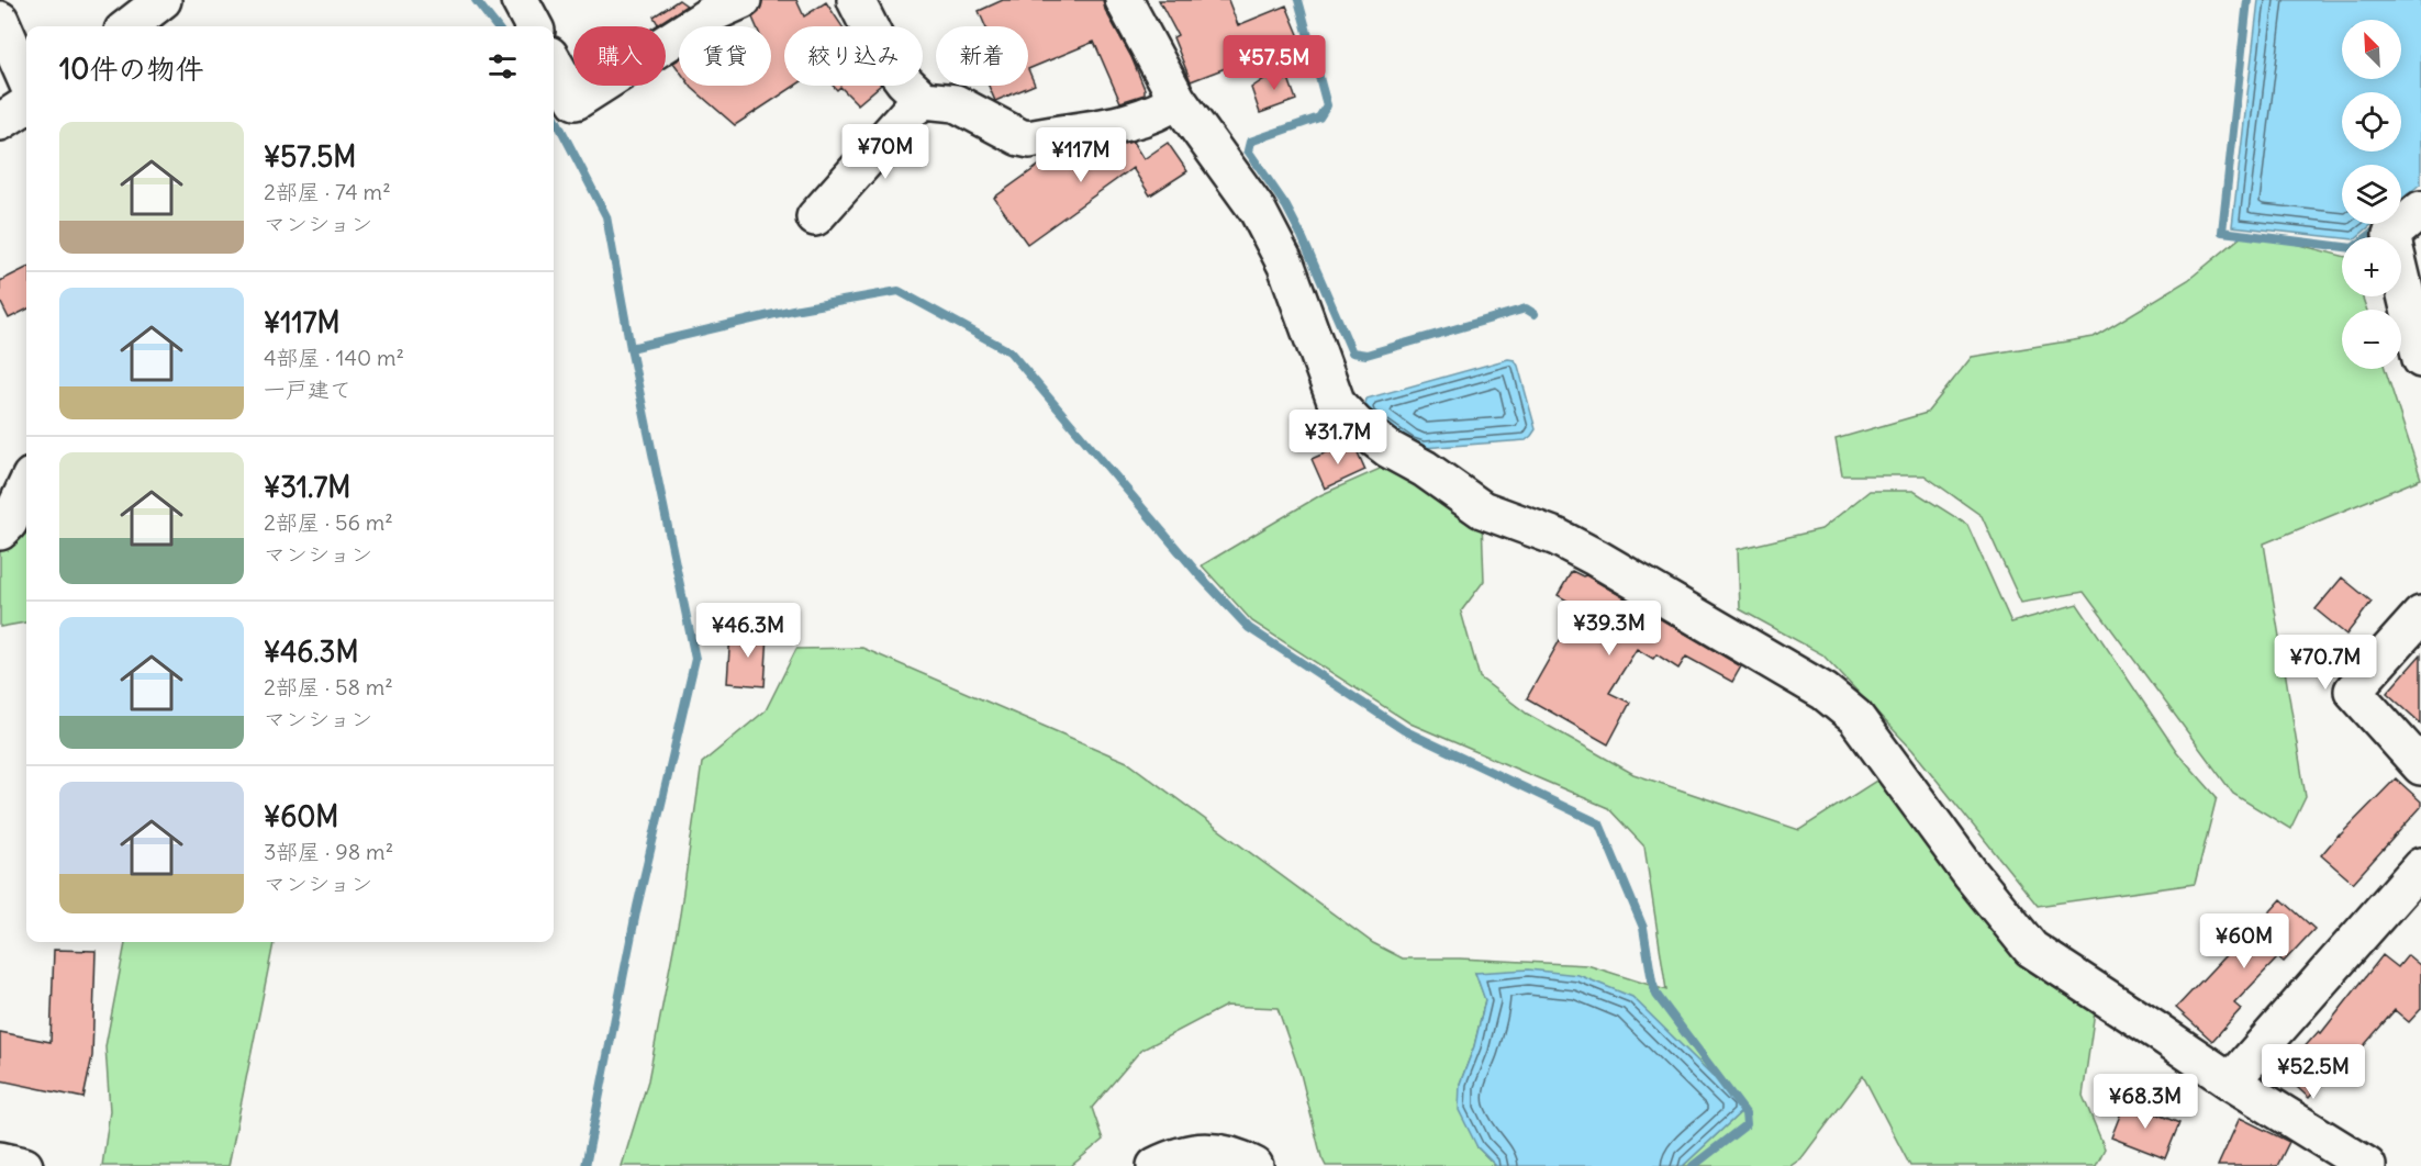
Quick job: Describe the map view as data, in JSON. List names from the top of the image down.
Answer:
{
  "north": "top left",
  "page": {
    "map_buttons": ["+", "−"],
    "chip": [
      "購入",
      "賃貸",
      "絞り込み",
      "新着"
    ],
    "heading": "10件の物件",
    "price": [
      "¥57.5M",
      "¥70M",
      "¥117M",
      "¥31.7M",
      "¥39.3M",
      "¥46.3M",
      "¥70.7M",
      "¥60M",
      "¥52.5M",
      "¥68.3M"
    ],
    "list": [
      {
        "name": "¥57.5M",
        "note": "2部屋 · 74 m² · マンション"
      },
      {
        "name": "¥117M",
        "note": "4部屋 · 140 m² · 一戸建て"
      },
      {
        "name": "¥31.7M",
        "note": "2部屋 · 56 m² · マンション"
      },
      {
        "name": "¥46.3M",
        "note": "2部屋 · 58 m² · マンション"
      },
      {
        "name": "¥60M",
        "note": "3部屋 · 98 m² · マンション"
      }
    ]
  }
}
